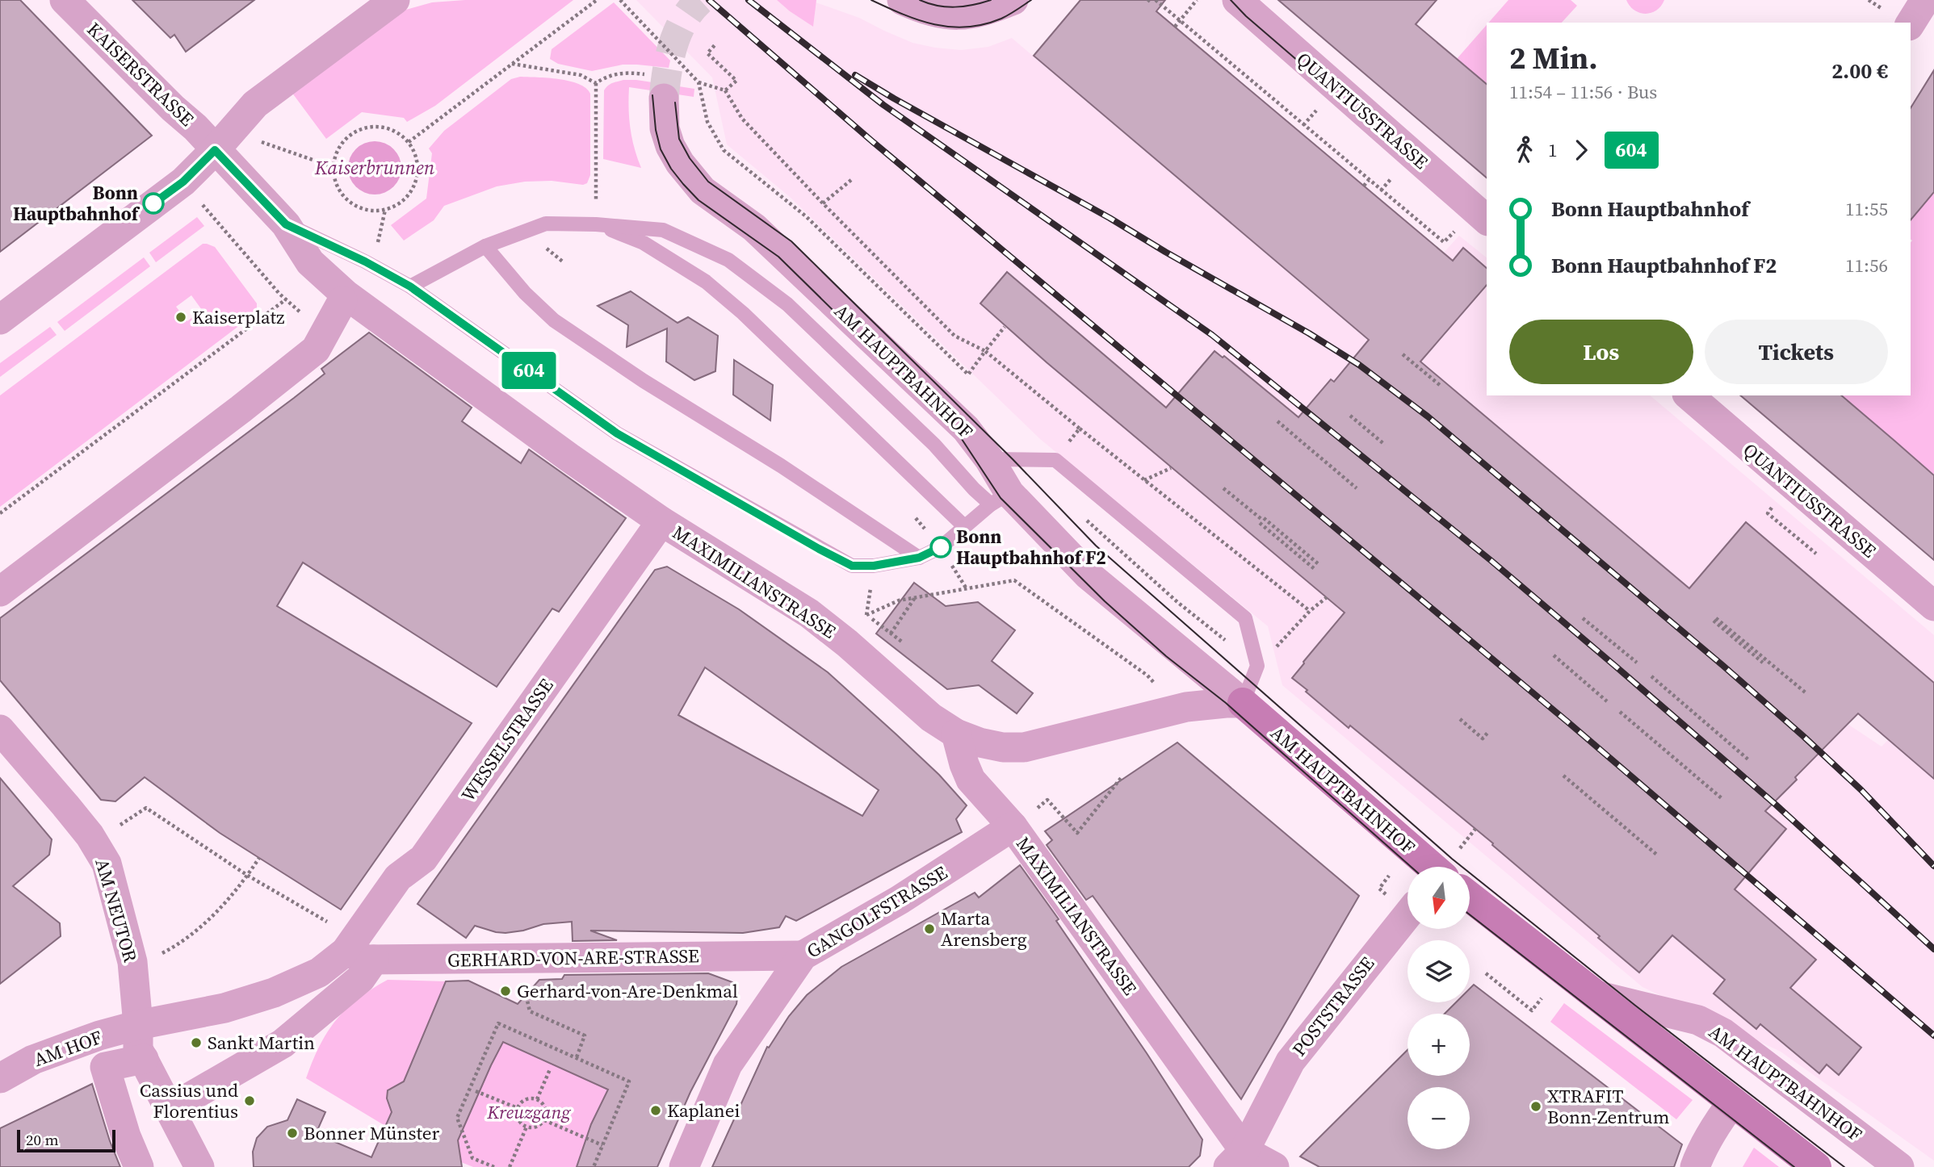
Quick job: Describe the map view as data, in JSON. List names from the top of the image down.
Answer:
{
  "streets": {
    "street": [
      "KAISERSTRASSE",
      "QUANTIUSSTRASSE",
      "AM HAUPTBAHNHOF",
      "MAXIMILIANSTRASSE",
      "WESSELSTRASSE",
      "AM NEUTOR",
      "GANGOLFSTRASSE",
      "GERHARD-VON-ARE-STRASSE",
      "POSTSTRASSE",
      "AM HOF"
    ]
  },
  "crossings": [
    ["KAISERSTRASSE", "MAXIMILIANSTRASSE"],
    ["MAXIMILIANSTRASSE", "WESSELSTRASSE"],
    ["MAXIMILIANSTRASSE", "GANGOLFSTRASSE"],
    ["MAXIMILIANSTRASSE", "POSTSTRASSE"],
    ["WESSELSTRASSE", "AM NEUTOR"],
    ["WESSELSTRASSE", "GERHARD-VON-ARE-STRASSE"],
    ["WESSELSTRASSE", "AM HOF"],
    ["AM NEUTOR", "AM HOF"],
    ["GANGOLFSTRASSE", "GERHARD-VON-ARE-STRASSE"]
  ],
  "water": ["Kaiserbrunnen"],
  "parks": ["Kreuzgang"],
  "places": [
    "Bonn Hauptbahnhof",
    "Kaiserplatz",
    "Bonn Hauptbahnhof F2",
    "Marta Arensberg",
    "Gerhard-von-Are-Denkmal",
    "Sankt Martin",
    "Cassius und Florentius",
    "XTRAFIT Bonn-Zentrum",
    "Kaplanei",
    "Bonner Münster"
  ],
  "lines": ["bus line 604"],
  "scale_bar": "20 m",
  "north": "bottom",
  "page": {
    "on_map": "604",
    "heading": ["2 Min.", "11:54 – 11:56 · Bus", "2.00 €"],
    "legs": ["1", "604"],
    "list": [
      {
        "name": "Bonn Hauptbahnhof",
        "value": "11:55"
      },
      {
        "name": "Bonn Hauptbahnhof F2",
        "value": "11:56"
      }
    ],
    "buttons": ["Los", "Tickets"],
    "map_buttons": ["+", "−"],
    "scale": "20 m"
  }
}
